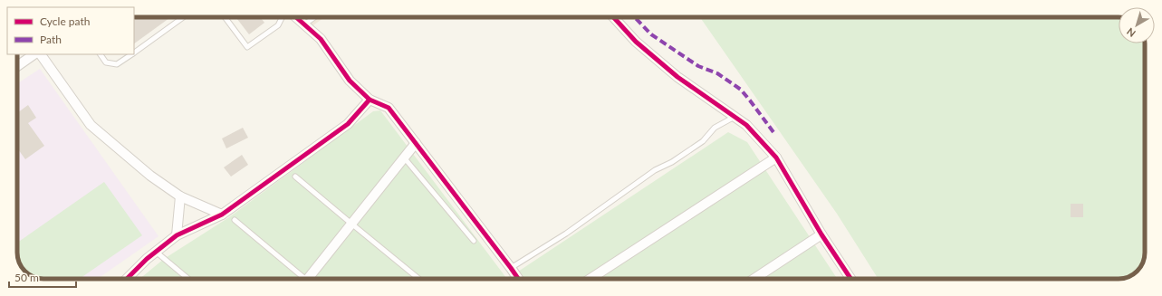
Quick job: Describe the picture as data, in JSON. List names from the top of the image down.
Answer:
{
  "legend": ["Cycle path", "Path"],
  "scale_bar": "50 m",
  "north": "bottom left"
}
